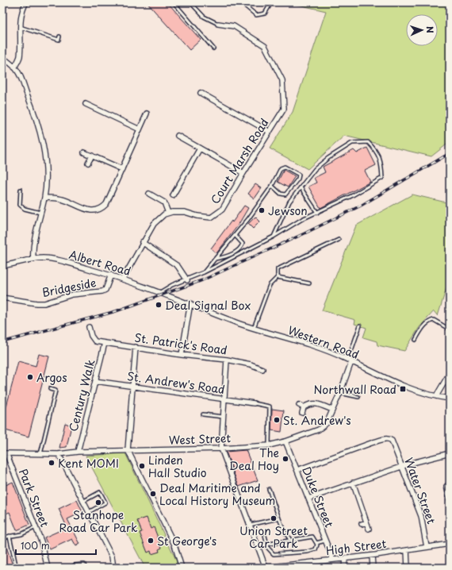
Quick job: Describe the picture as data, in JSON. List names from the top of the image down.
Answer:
{
  "streets": {
    "street": [
      "Court Marsh Road",
      "Albert Road",
      "Bridgeside",
      "Western Road",
      "St. Patrick's Road",
      "St. Andrew's Road",
      "Century Walk",
      "West Street",
      "Water Street",
      "Duke Street",
      "Park Street",
      "High Street"
    ]
  },
  "crossings": [
    ["Albert Road", "Bridgeside"],
    ["Albert Road", "Western Road"],
    ["Western Road", "West Street"],
    ["St. Patrick's Road", "Century Walk"],
    ["St. Andrew's Road", "Century Walk"],
    ["Century Walk", "West Street"],
    ["West Street", "Duke Street"],
    ["West Street", "Park Street"],
    ["Water Street", "Duke Street"],
    ["Water Street", "High Street"],
    ["Duke Street", "High Street"]
  ],
  "places": {
    "other": [
      "Jewson",
      "Deal Signal Box",
      "Argos",
      "St. Andrew's",
      "The Deal Hoy",
      "Kent MOMI",
      "Linden Hall Studio",
      "Deal Maritime and Local History Museum",
      "Stanhope Road Car Park",
      "Union Street Car Park",
      "St George's"
    ],
    "transit": ["Northwall Road"]
  },
  "scale_bar": "100 m",
  "north": "right"
}
